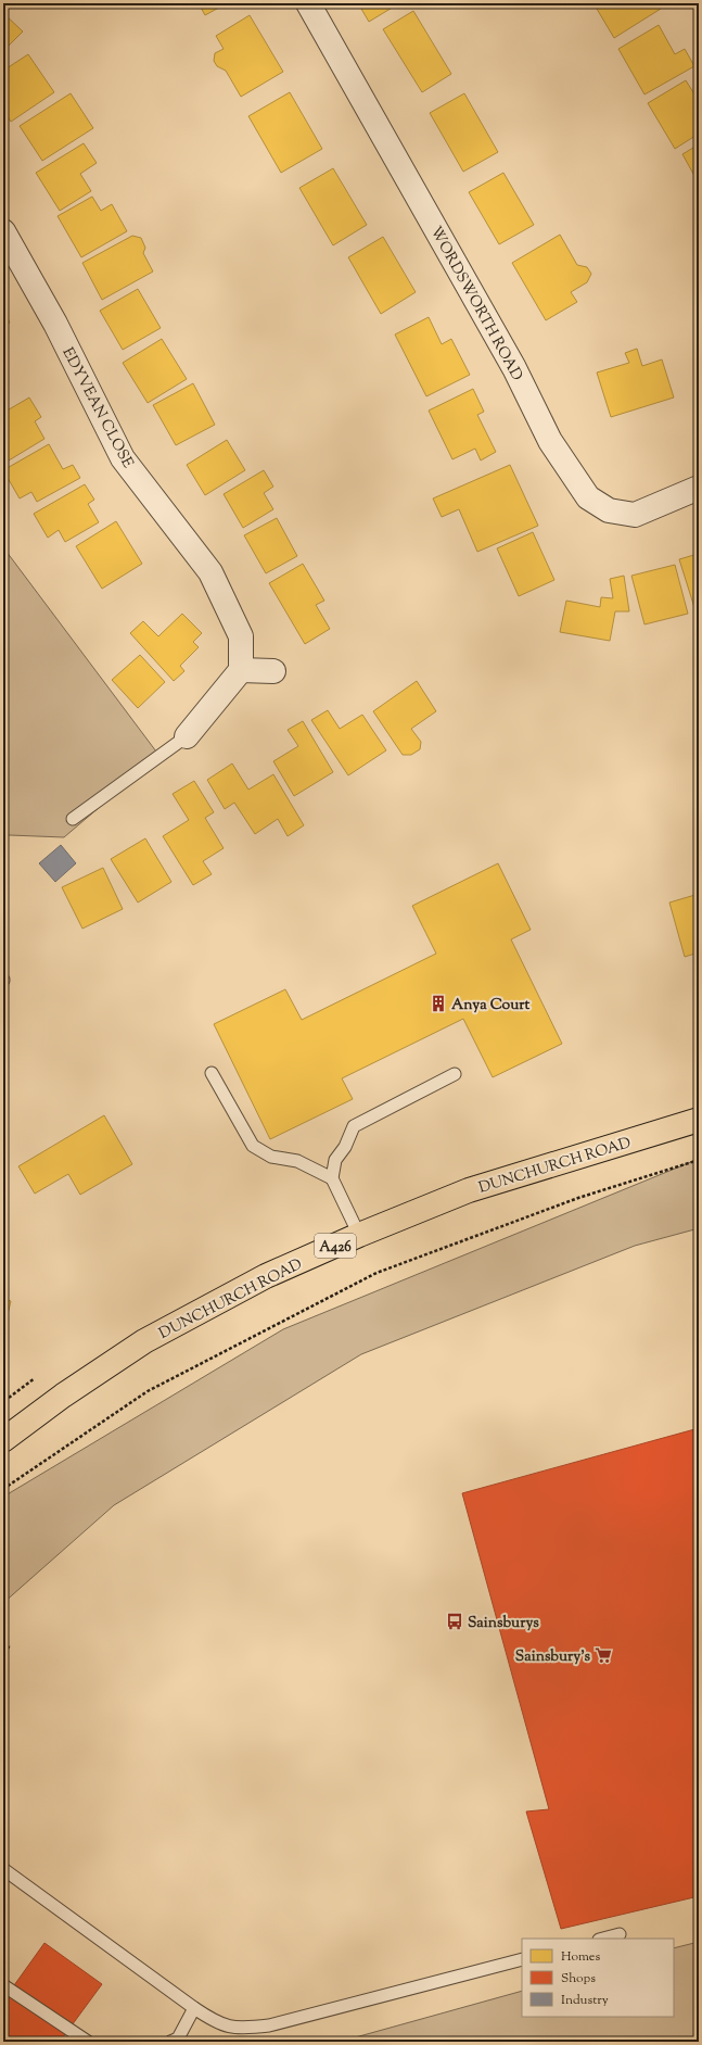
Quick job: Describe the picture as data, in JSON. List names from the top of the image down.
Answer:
{
  "streets": {
    "highway": ["DUNCHURCH ROAD", "A426"],
    "street": ["WORDSWORTH ROAD", "EDYVEAN CLOSE"]
  },
  "places": {
    "building": ["Anya Court"],
    "bus stop": ["Sainsburys"],
    "supermarket": ["Sainsbury's"]
  },
  "legend": ["Homes", "Shops", "Industry"]
}
